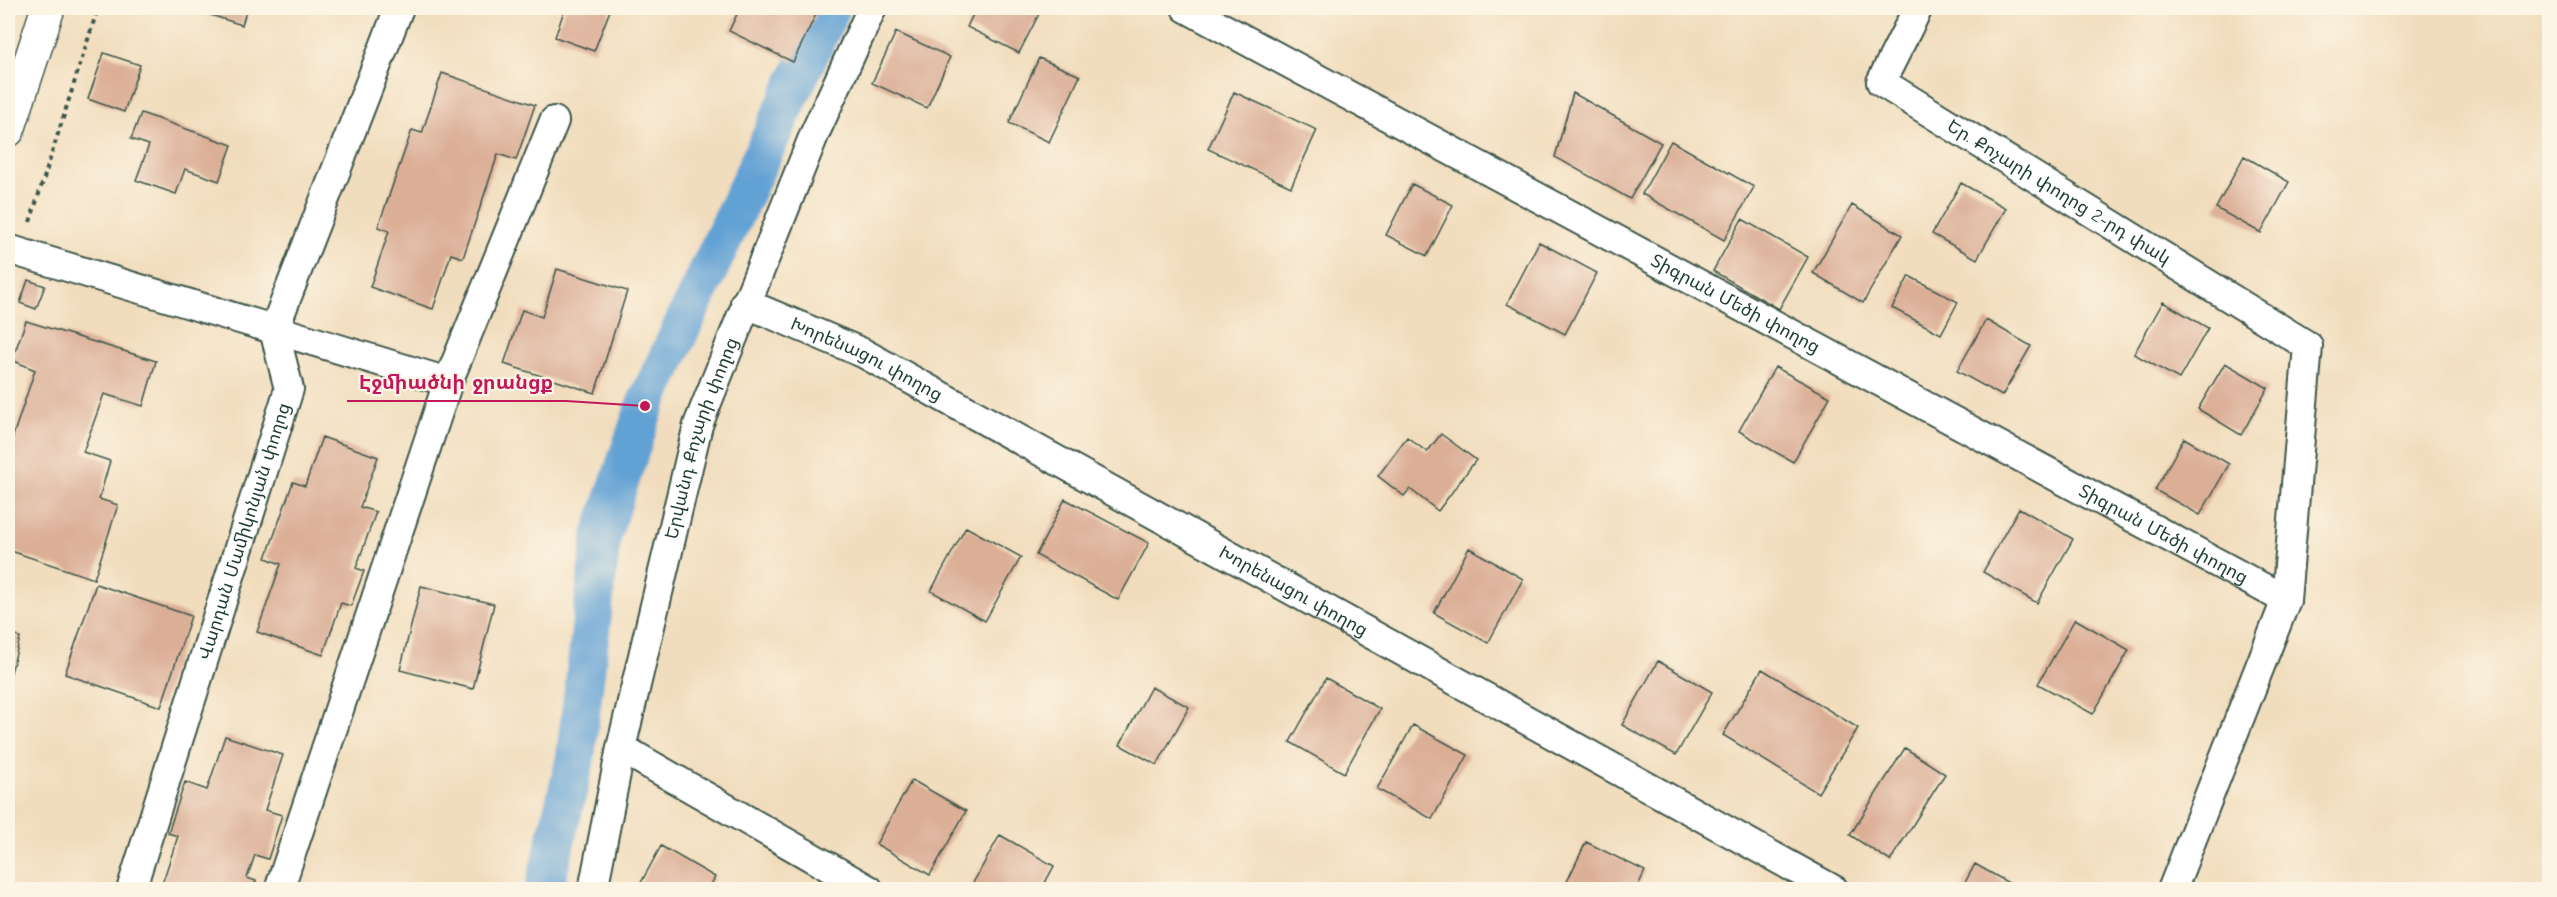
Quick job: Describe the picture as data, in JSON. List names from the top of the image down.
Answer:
{
  "streets": {
    "street": [
      "Եր. Քոչարի փողոց 2-րդ փակ",
      "Տիգրան Մեծի փողոց",
      "Խորենացու փողոց",
      "Երվանդ Քոչարի փողոց",
      "Վարդան Մամիկոնյան փողոց"
    ]
  },
  "crossings": [
    ["Եր. Քոչարի փողոց 2-րդ փակ", "Տիգրան Մեծի փողոց"],
    ["Խորենացու փողոց", "Երվանդ Քոչարի փողոց"]
  ],
  "places": ["Էջմիածնի ջրանցք"]
}
